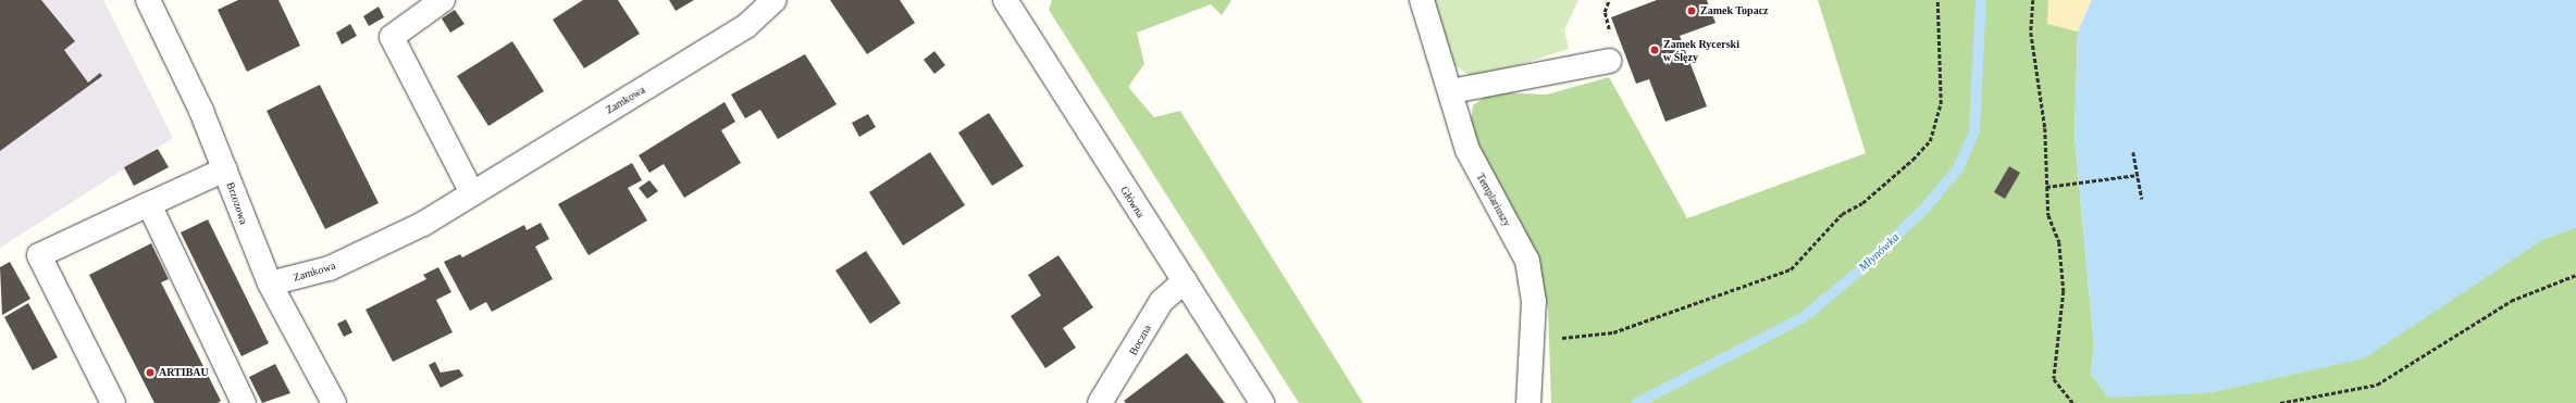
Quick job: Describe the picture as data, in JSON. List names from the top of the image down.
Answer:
{
  "streets": {
    "street": [
      "Zamkowa",
      "Templariuszy",
      "Główna",
      "Brzozowa",
      "Boczna"
    ]
  },
  "crossings": [
    ["Zamkowa", "Brzozowa"],
    ["Główna", "Boczna"]
  ],
  "water": ["Młynówka"],
  "places": ["Zamek Topacz", "Zamek Rycerski w Ślęzy", "ARTIBAU"]
}
